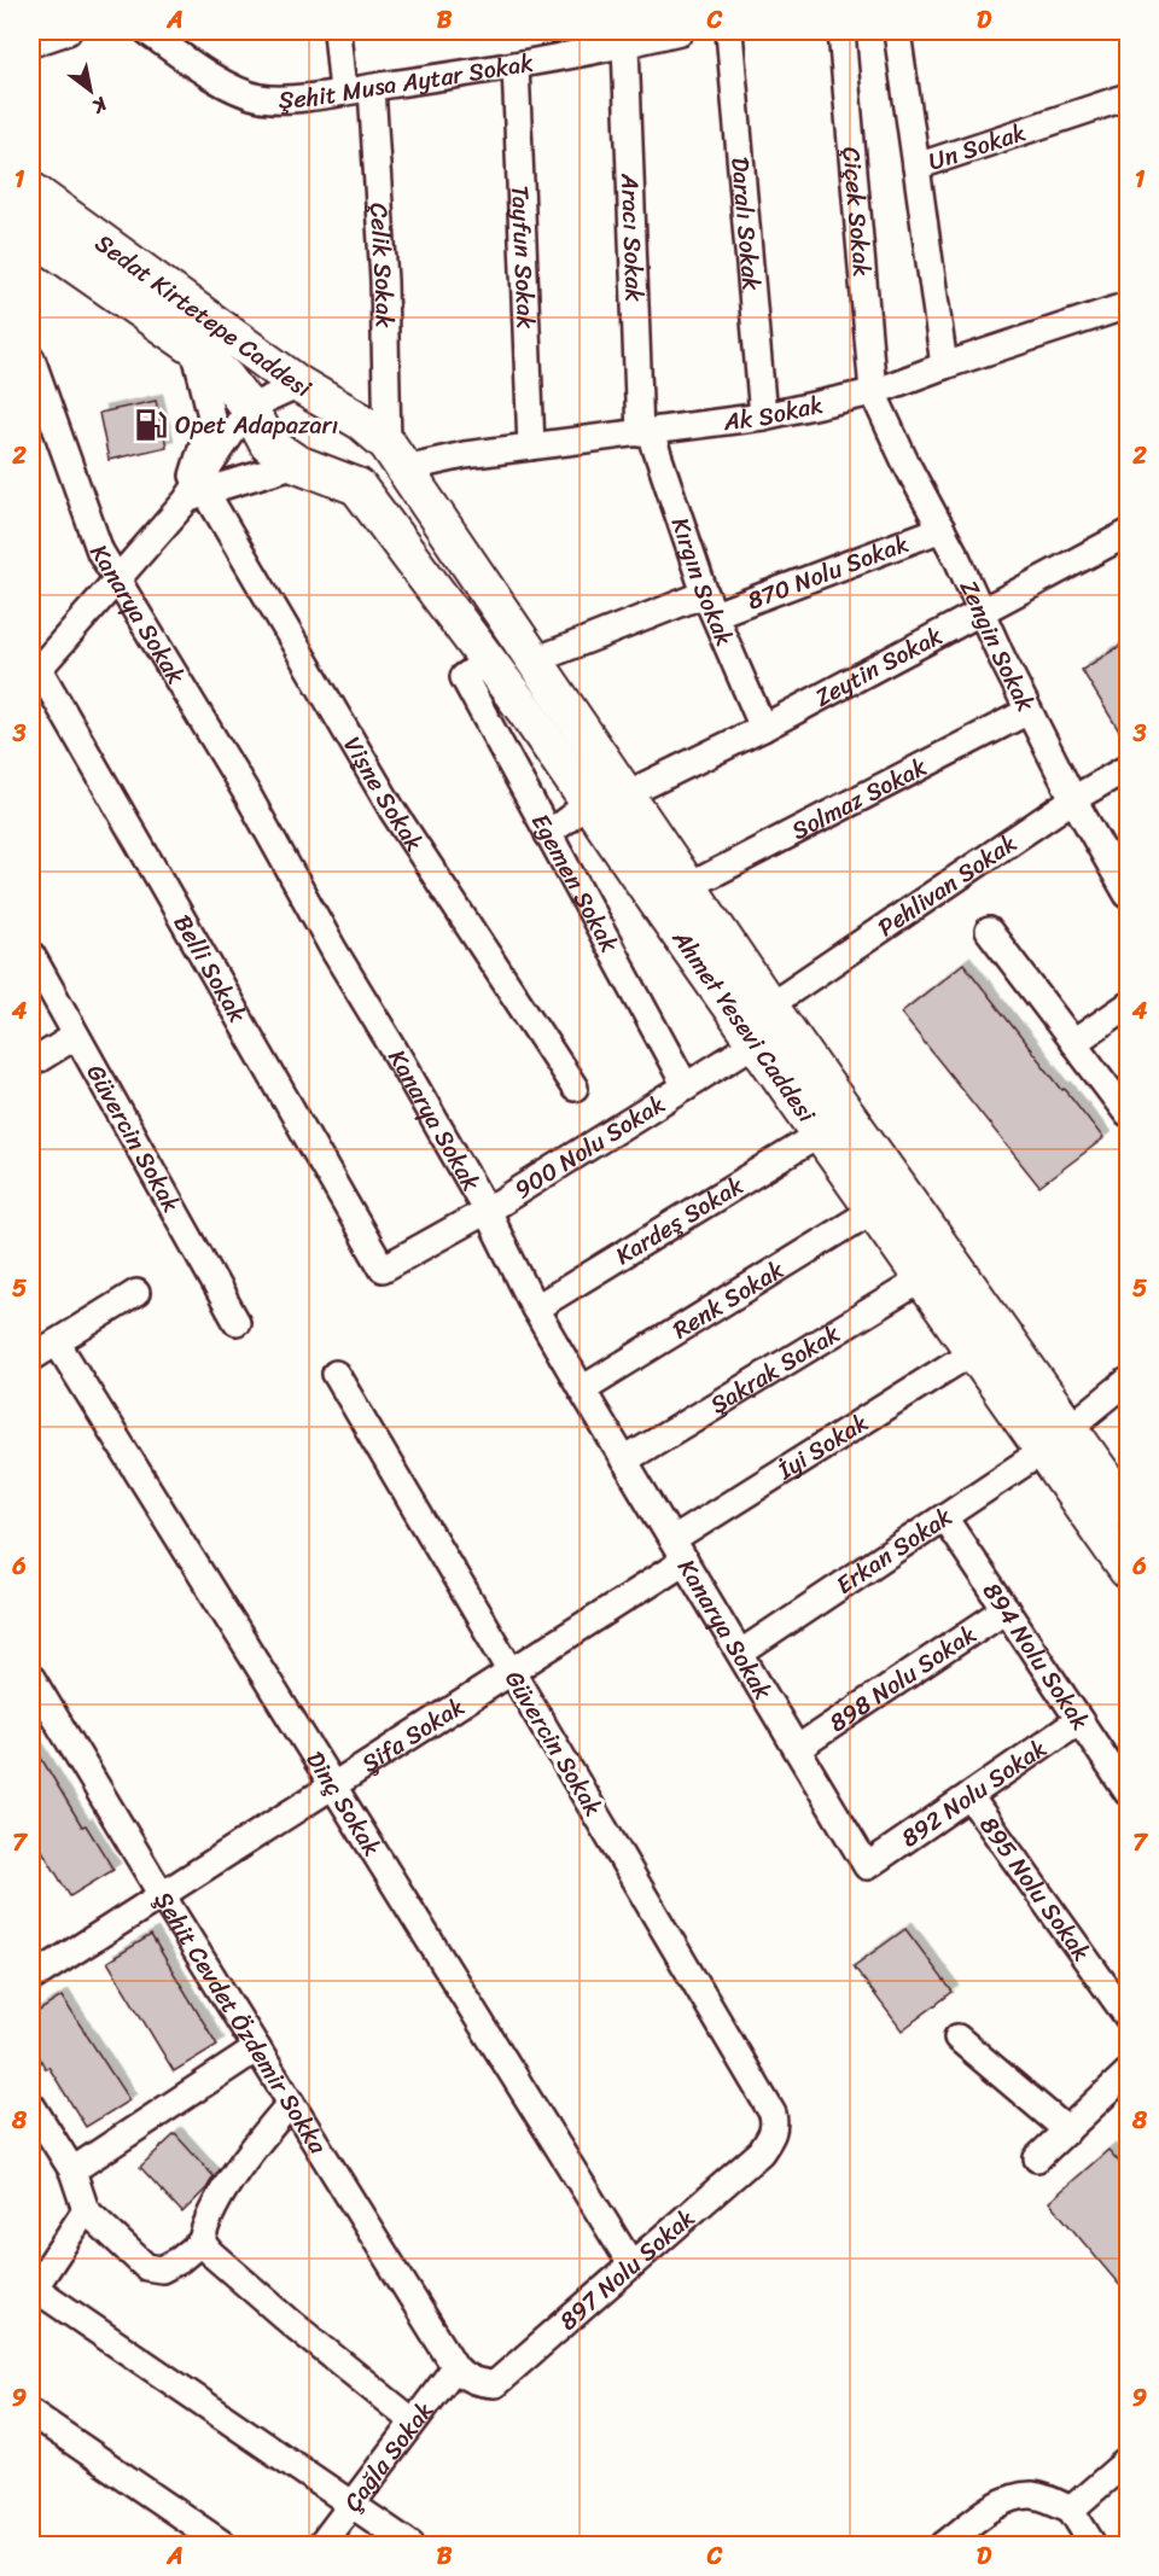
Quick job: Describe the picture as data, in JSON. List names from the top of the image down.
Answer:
{
  "streets": {
    "main road": ["Sedat Kirtetepe Caddesi", "Ahmet Yesevi Caddesi"],
    "street": [
      "Şehit Musa Aytar Sokak",
      "Un Sokak",
      "Çiçek Sokak",
      "Daralı Sokak",
      "Aracı Sokak",
      "Tayfun Sokak",
      "Çelik Sokak",
      "Ak Sokak",
      "870 Nolu Sokak",
      "Kırgın Sokak",
      "Kanarya Sokak",
      "Zengin Sokak",
      "Zeytin Sokak",
      "Vişne Sokak",
      "Solmaz Sokak",
      "Egemen Sokak",
      "Pehlivan Sokak",
      "Belli Sokak",
      "Güvercin Sokak",
      "900 Nolu Sokak",
      "Kardeş Sokak",
      "Renk Sokak",
      "Şakrak Sokak",
      "İyi Sokak",
      "Erkan Sokak",
      "894 Nolu Sokak",
      "898 Nolu Sokak",
      "Şifa Sokak",
      "892 Nolu Sokak",
      "Dinç Sokak",
      "895 Nolu Sokak",
      "Şehit Cevdet Özdemir Sokka",
      "897 Nolu Sokak",
      "Çağla Sokak"
    ]
  },
  "crossings": [
    ["Şehit Musa Aytar Sokak", "Aracı Sokak"],
    ["Şehit Musa Aytar Sokak", "Tayfun Sokak"],
    ["Şehit Musa Aytar Sokak", "Çelik Sokak"],
    ["Çiçek Sokak", "Ak Sokak"],
    ["Çiçek Sokak", "Zengin Sokak"],
    ["Daralı Sokak", "Ak Sokak"],
    ["Aracı Sokak", "Ak Sokak"],
    ["Aracı Sokak", "Kırgın Sokak"],
    ["Tayfun Sokak", "Ak Sokak"],
    ["Çelik Sokak", "Sedat Kirtetepe Caddesi"],
    ["Çelik Sokak", "Ak Sokak"],
    ["Çelik Sokak", "Ahmet Yesevi Caddesi"],
    ["Sedat Kirtetepe Caddesi", "Ak Sokak"],
    ["Sedat Kirtetepe Caddesi", "Ahmet Yesevi Caddesi"],
    ["Ak Sokak", "Kırgın Sokak"],
    ["Ak Sokak", "Zengin Sokak"],
    ["Ak Sokak", "Ahmet Yesevi Caddesi"],
    ["870 Nolu Sokak", "Kırgın Sokak"],
    ["870 Nolu Sokak", "Zengin Sokak"],
    ["870 Nolu Sokak", "Ahmet Yesevi Caddesi"],
    ["Kırgın Sokak", "Zeytin Sokak"],
    ["Kanarya Sokak", "900 Nolu Sokak"],
    ["Kanarya Sokak", "Kardeş Sokak"],
    ["Kanarya Sokak", "Renk Sokak"],
    ["Kanarya Sokak", "Şakrak Sokak"],
    ["Kanarya Sokak", "İyi Sokak"],
    ["Kanarya Sokak", "Erkan Sokak"],
    ["Kanarya Sokak", "898 Nolu Sokak"],
    ["Kanarya Sokak", "Şifa Sokak"],
    ["Kanarya Sokak", "892 Nolu Sokak"],
    ["Zengin Sokak", "Zeytin Sokak"],
    ["Zengin Sokak", "Solmaz Sokak"],
    ["Zengin Sokak", "Pehlivan Sokak"],
    ["Zeytin Sokak", "Ahmet Yesevi Caddesi"],
    ["Solmaz Sokak", "Ahmet Yesevi Caddesi"],
    ["Egemen Sokak", "Ahmet Yesevi Caddesi"],
    ["Egemen Sokak", "900 Nolu Sokak"],
    ["Pehlivan Sokak", "Ahmet Yesevi Caddesi"],
    ["Belli Sokak", "900 Nolu Sokak"],
    ["Ahmet Yesevi Caddesi", "900 Nolu Sokak"],
    ["Ahmet Yesevi Caddesi", "Kardeş Sokak"],
    ["Ahmet Yesevi Caddesi", "Renk Sokak"],
    ["Ahmet Yesevi Caddesi", "Şakrak Sokak"],
    ["Ahmet Yesevi Caddesi", "İyi Sokak"],
    ["Ahmet Yesevi Caddesi", "Erkan Sokak"],
    ["Güvercin Sokak", "Şifa Sokak"],
    ["Güvercin Sokak", "897 Nolu Sokak"],
    ["İyi Sokak", "Şifa Sokak"],
    ["Erkan Sokak", "894 Nolu Sokak"],
    ["894 Nolu Sokak", "898 Nolu Sokak"],
    ["894 Nolu Sokak", "892 Nolu Sokak"],
    ["Şifa Sokak", "Dinç Sokak"],
    ["Şifa Sokak", "Şehit Cevdet Özdemir Sokka"],
    ["892 Nolu Sokak", "895 Nolu Sokak"],
    ["Dinç Sokak", "897 Nolu Sokak"],
    ["Şehit Cevdet Özdemir Sokka", "897 Nolu Sokak"],
    ["Şehit Cevdet Özdemir Sokka", "Çağla Sokak"],
    ["897 Nolu Sokak", "Çağla Sokak"]
  ],
  "places": {
    "fuel station": ["Opet Adapazarı"]
  },
  "north": "bottom right",
  "grid": {
    "columns": [
      "A",
      "B",
      "C",
      "D"
    ],
    "rows": [
      "1",
      "2",
      "3",
      "4",
      "5",
      "6",
      "7",
      "8",
      "9"
    ]
  }
}
